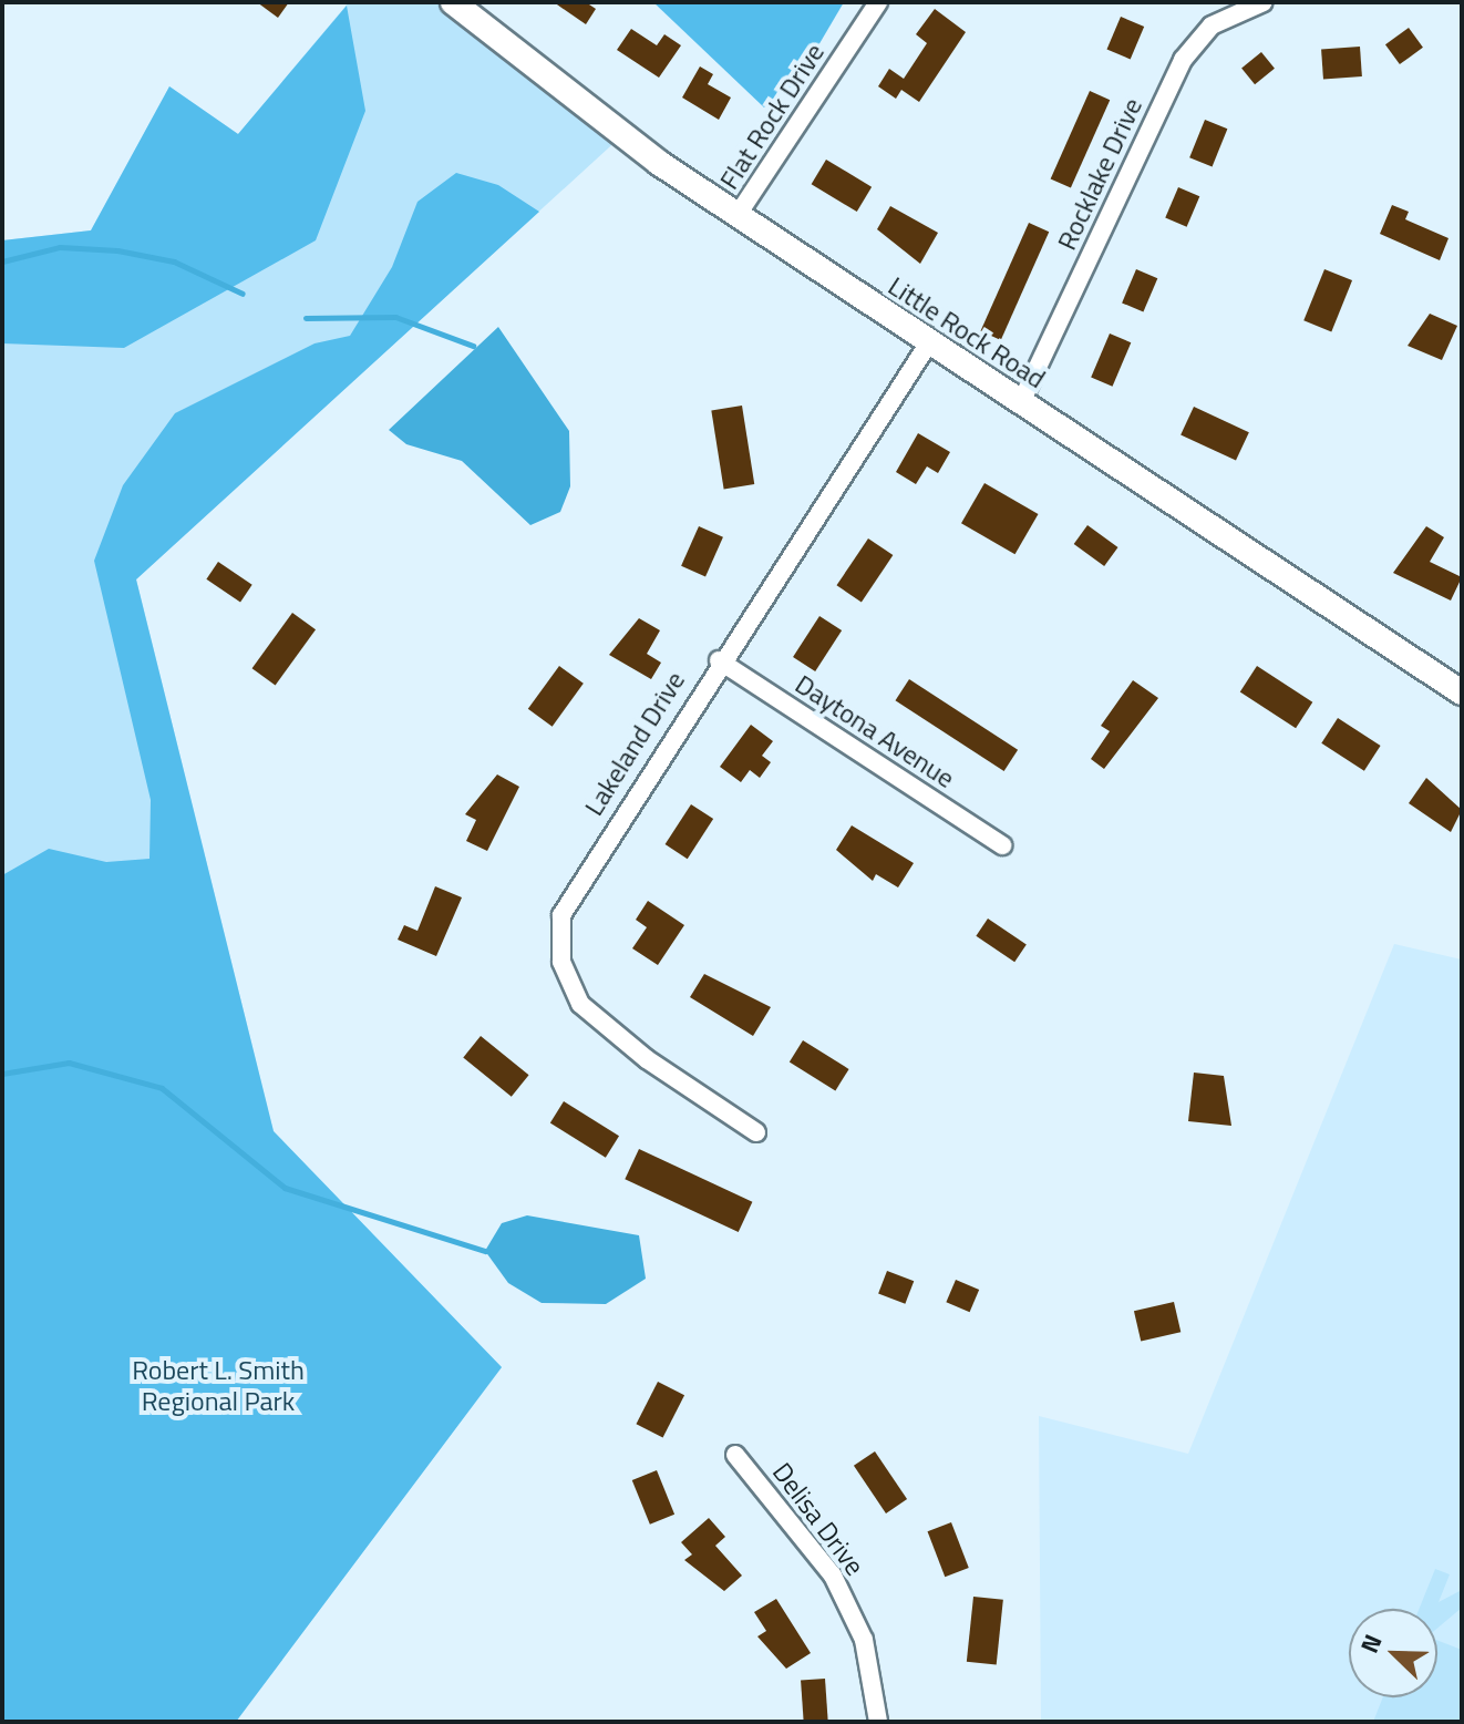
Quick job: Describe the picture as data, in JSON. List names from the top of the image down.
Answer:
{
  "streets": {
    "main road": ["Little Rock Road"],
    "street": [
      "Flat Rock Drive",
      "Rocklake Drive",
      "Daytona Avenue",
      "Lakeland Drive",
      "Delisa Drive"
    ]
  },
  "crossings": [
    ["Flat Rock Drive", "Little Rock Road"],
    ["Rocklake Drive", "Little Rock Road"],
    ["Little Rock Road", "Lakeland Drive"],
    ["Daytona Avenue", "Lakeland Drive"]
  ],
  "parks": ["Robert L. Smith Regional Park"],
  "north": "top left"
}
